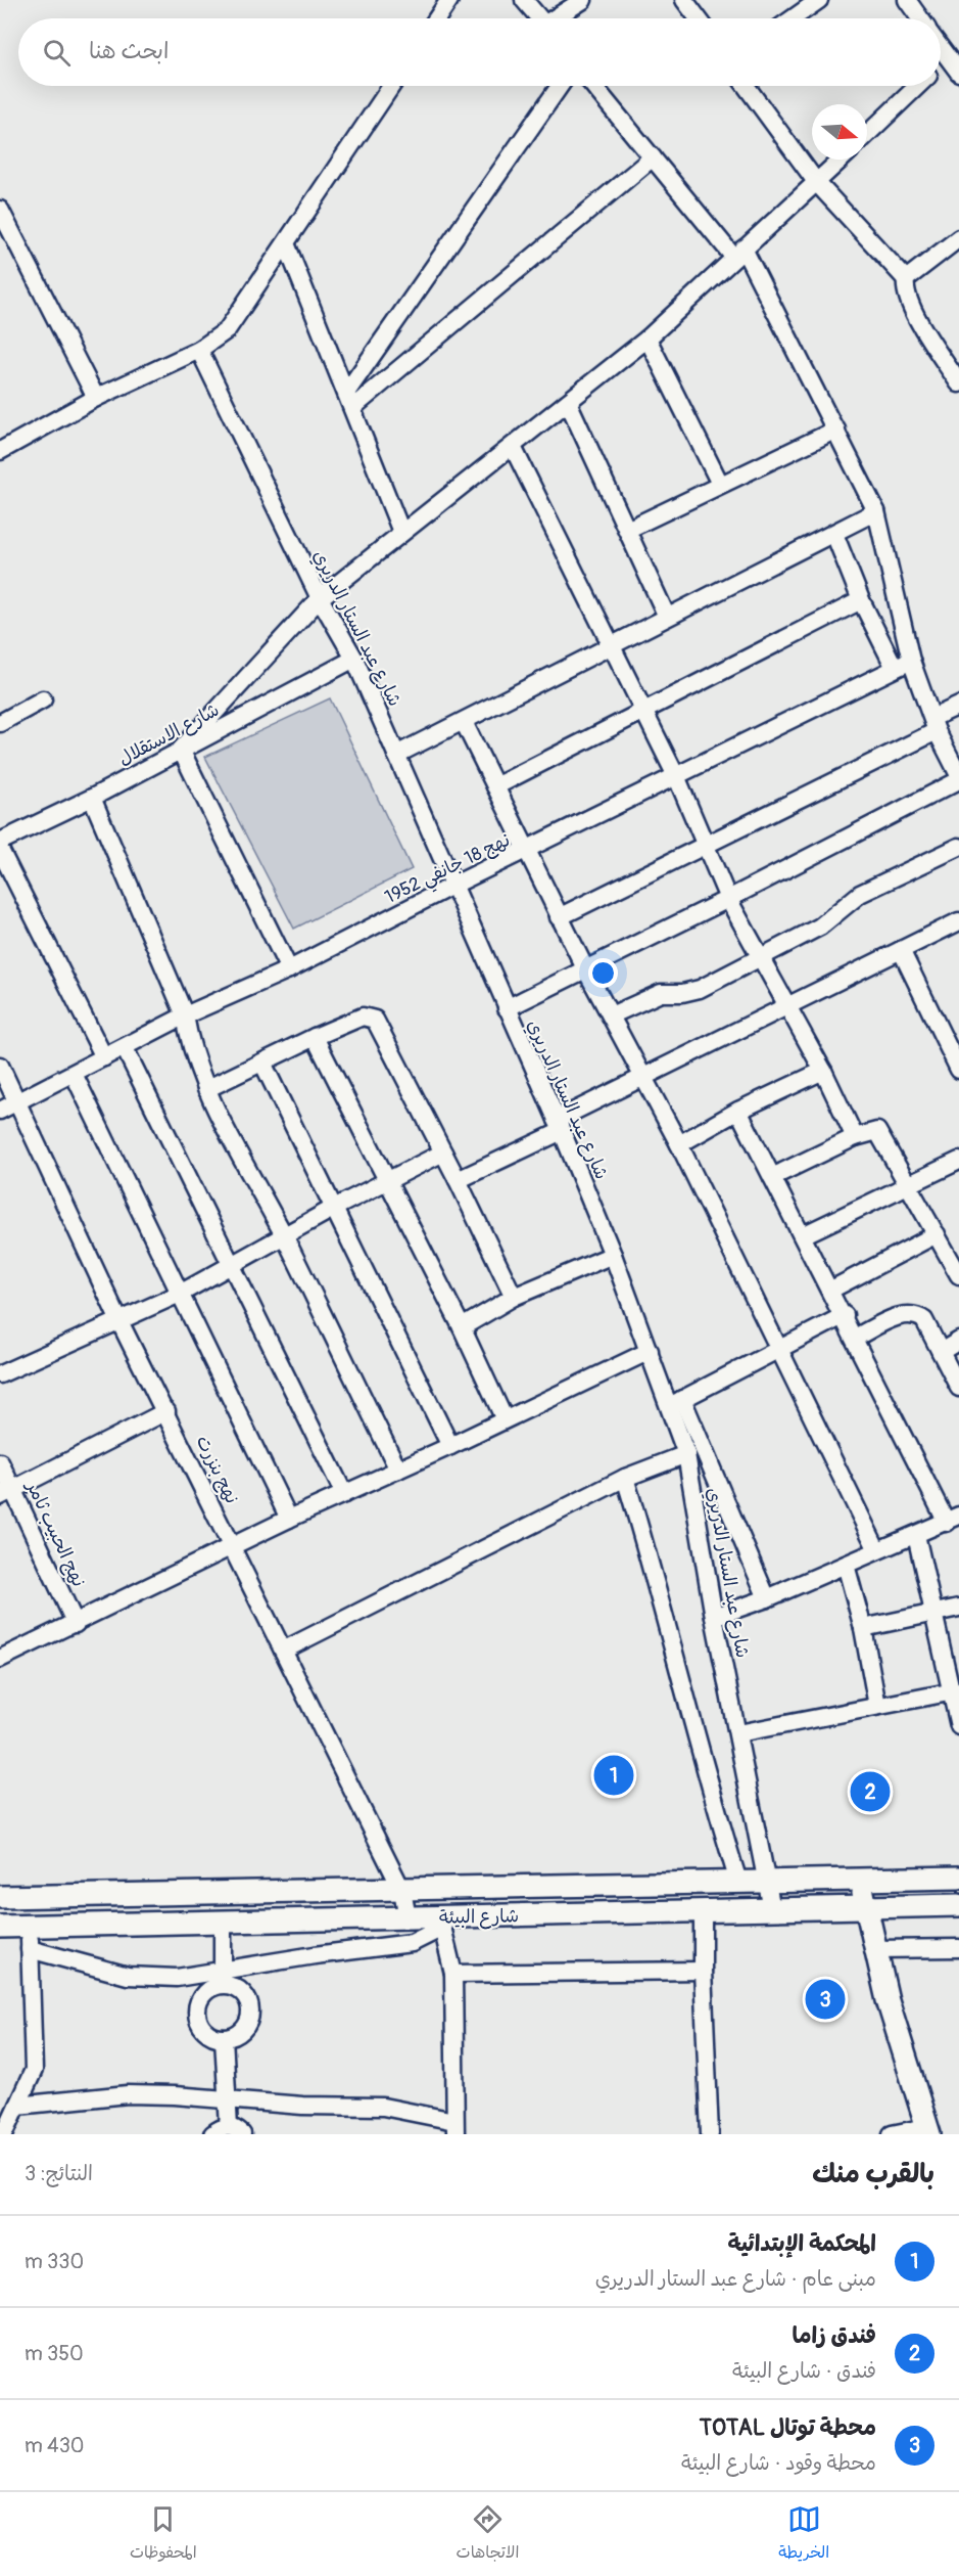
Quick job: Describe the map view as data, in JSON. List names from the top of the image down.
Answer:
{
  "streets": {
    "main road": ["شارع البيئة"],
    "street": [
      "شارع عبد الستار الدريري",
      "شارع الاستقلال",
      "نهج 18 جانفي 1952",
      "نهج بنزرت",
      "نهج الحبيب ثامر"
    ]
  },
  "crossings": [
    ["شارع عبد الستار الدريري", "شارع الاستقلال"],
    ["شارع عبد الستار الدريري", "نهج 18 جانفي 1952"],
    ["شارع عبد الستار الدريري", "شارع البيئة"],
    ["نهج 18 جانفي 1952", "نهج بنزرت"],
    ["نهج بنزرت", "شارع البيئة"]
  ],
  "north": "right",
  "page": {
    "search": "ابحث هنا",
    "pins": ["1", "2", "3"],
    "heading": ["بالقرب منك", "النتائج: 3"],
    "list": [
      {
        "mark": "1",
        "name": "المحكمة الإبتدائية",
        "note": "مبنى عام · شارع عبد الستار الدريري",
        "value": "330 m"
      },
      {
        "mark": "2",
        "name": "فندق زاما",
        "note": "فندق · شارع البيئة",
        "value": "350 m"
      },
      {
        "mark": "3",
        "name": "محطة توتال TOTAL",
        "note": "محطة وقود · شارع البيئة",
        "value": "430 m"
      }
    ],
    "nav": ["الخريطة", "الاتجاهات", "المحفوظات"]
  }
}
